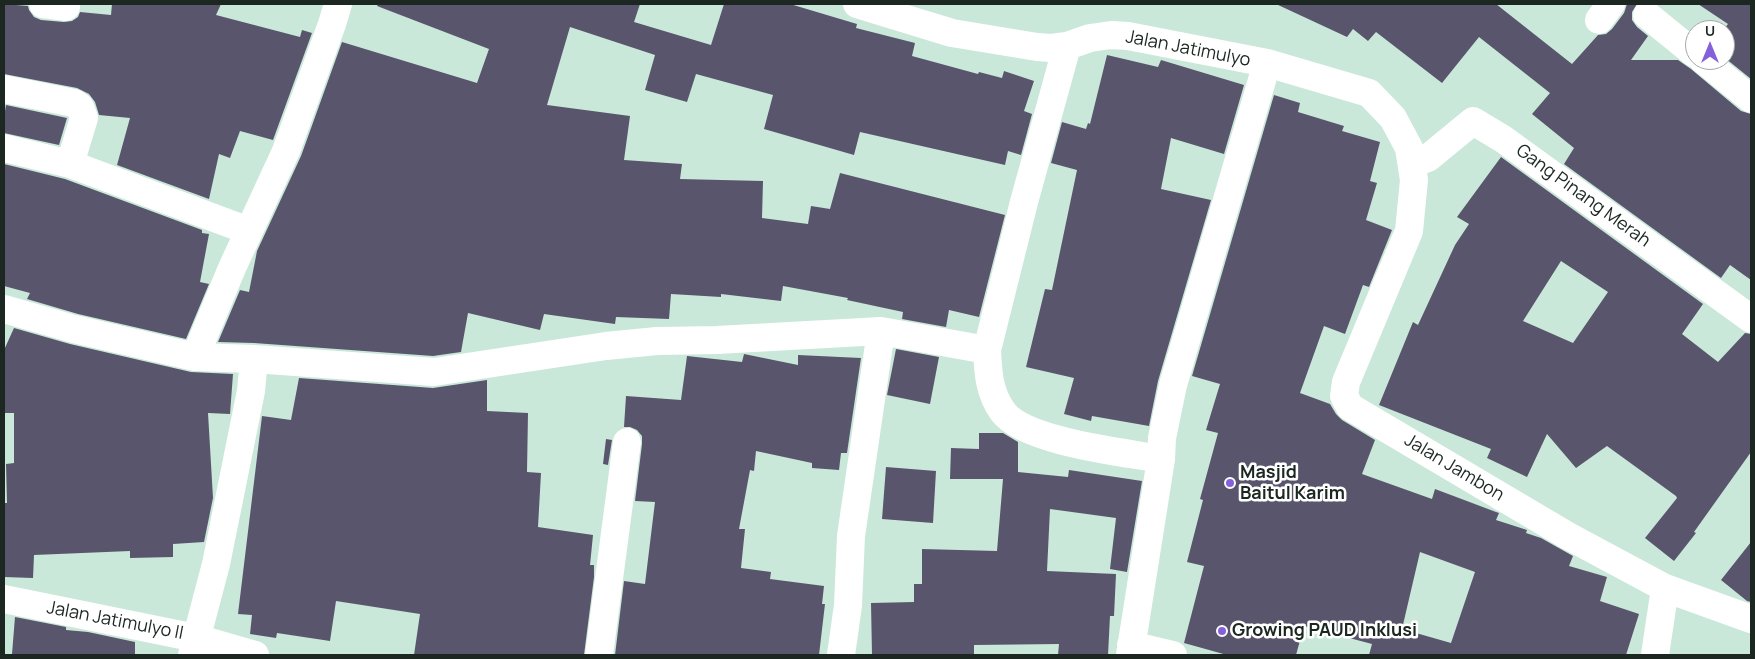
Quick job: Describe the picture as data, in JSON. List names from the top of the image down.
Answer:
{
  "streets": {
    "street": [
      "Jalan Jatimulyo",
      "Gang Pinang Merah",
      "Jalan Jambon",
      "Jalan Jatimulyo II"
    ]
  },
  "crossings": [
    ["Jalan Jatimulyo", "Gang Pinang Merah"],
    ["Jalan Jatimulyo", "Jalan Jambon"]
  ],
  "places": ["Masjid Baitul Karim", "Growing PAUD Inklusi"],
  "north": "top"
}
